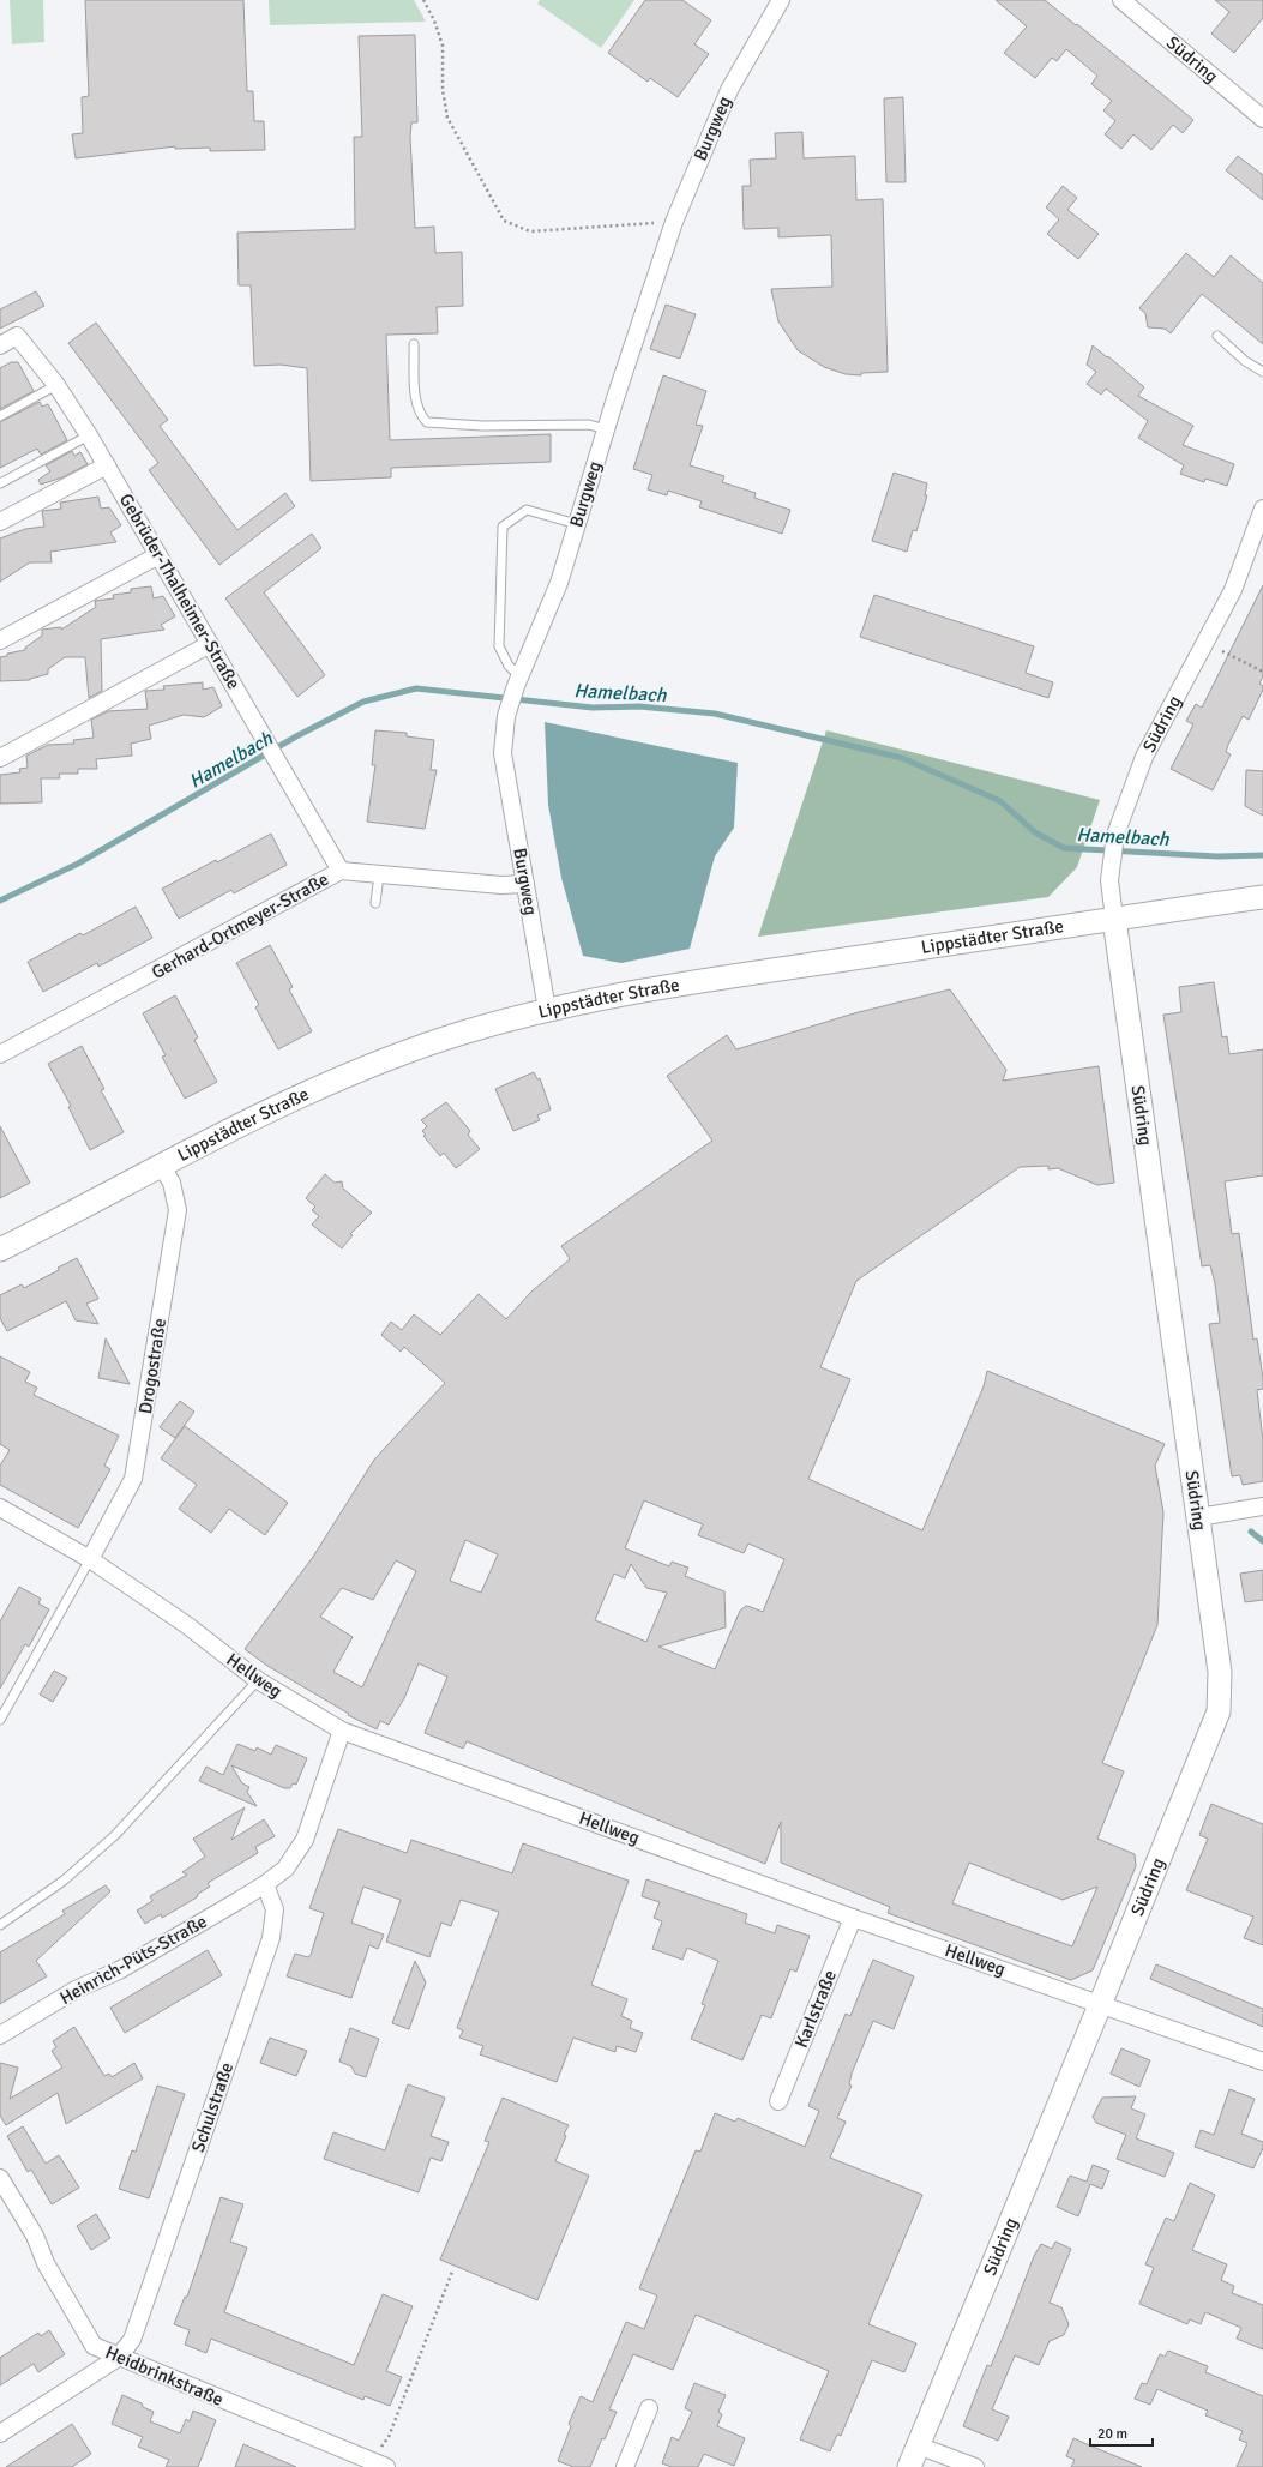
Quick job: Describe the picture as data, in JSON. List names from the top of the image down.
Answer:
{
  "streets": {
    "main road": ["Südring", "Lippstädter Straße"],
    "street": [
      "Burgweg",
      "Gebrüder-Thalheimer-Straße",
      "Gerhard-Ortmeyer-Straße",
      "Drogostraße",
      "Hellweg",
      "Heinrich-Püts-Straße",
      "Karlstraße",
      "Schulstraße",
      "Heidbrinkstraße"
    ]
  },
  "crossings": [
    ["Südring", "Lippstädter Straße"],
    ["Südring", "Hellweg"],
    ["Burgweg", "Gerhard-Ortmeyer-Straße"],
    ["Burgweg", "Lippstädter Straße"],
    ["Gebrüder-Thalheimer-Straße", "Gerhard-Ortmeyer-Straße"],
    ["Lippstädter Straße", "Drogostraße"],
    ["Drogostraße", "Hellweg"],
    ["Hellweg", "Karlstraße"],
    ["Heinrich-Püts-Straße", "Schulstraße"],
    ["Schulstraße", "Heidbrinkstraße"]
  ],
  "water": ["Hamelbach"],
  "scale_bar": "20 m"
}
